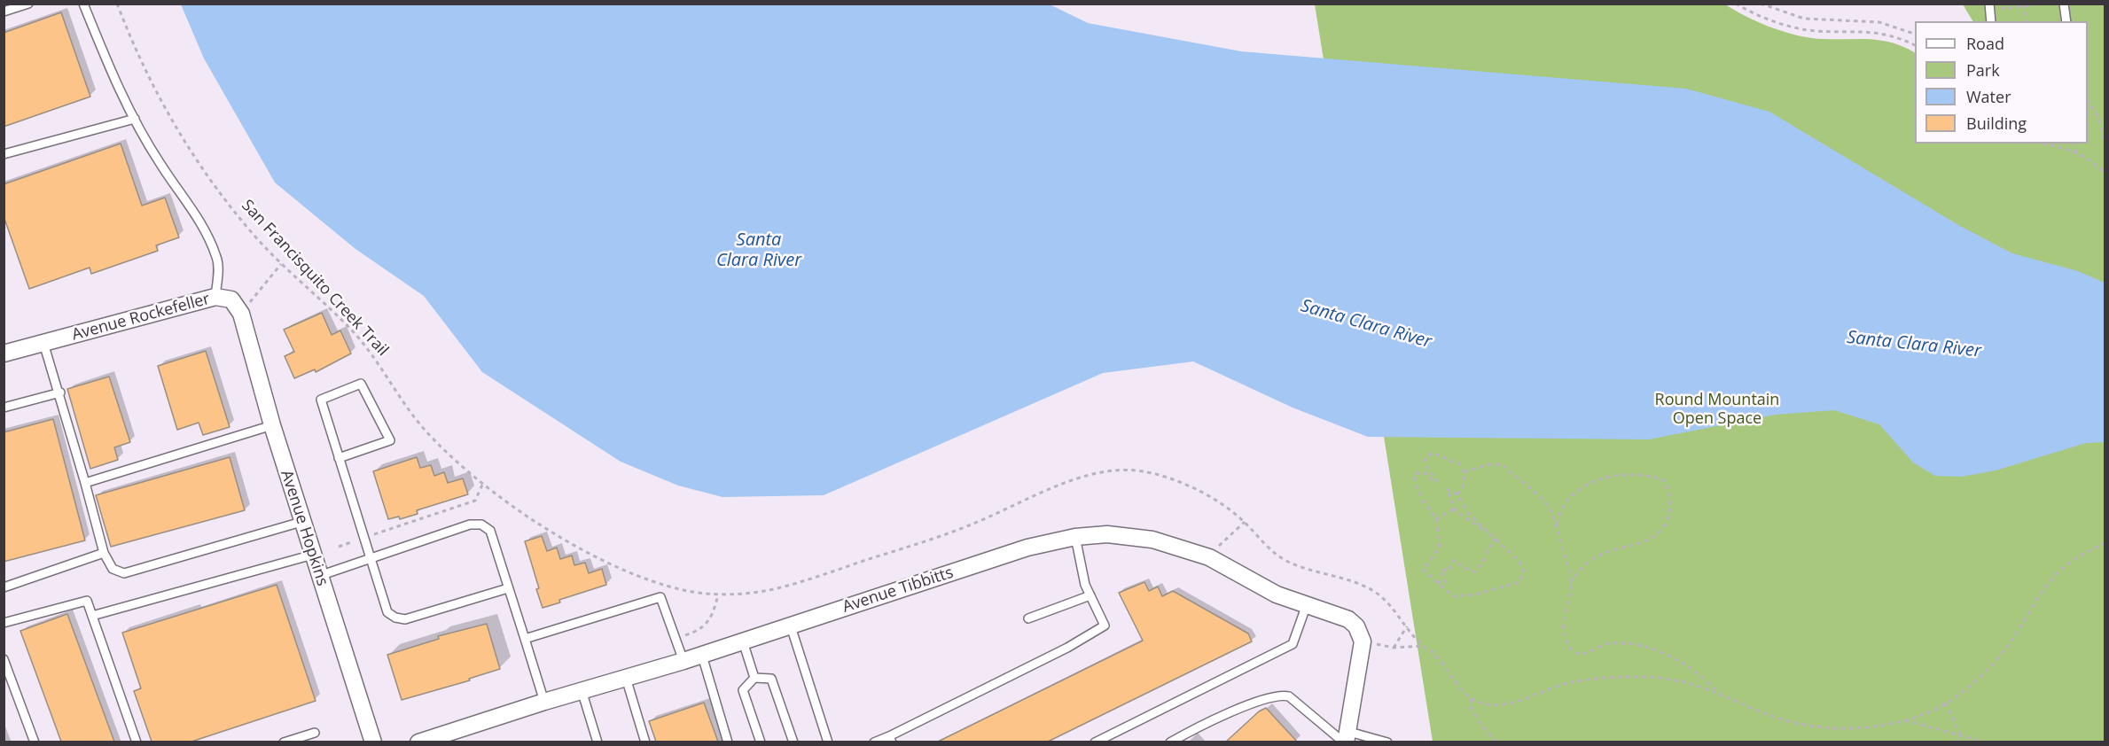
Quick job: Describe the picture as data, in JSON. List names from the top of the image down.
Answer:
{
  "streets": {
    "street": ["Avenue Rockefeller", "Avenue Hopkins", "Avenue Tibbitts"],
    "path": ["San Francisquito Creek Trail"]
  },
  "crossings": [
    ["Avenue Rockefeller", "Avenue Hopkins"]
  ],
  "water": ["Santa Clara River"],
  "parks": ["Round Mountain Open Space"],
  "legend": [
    "Road",
    "Park",
    "Water",
    "Building"
  ]
}
